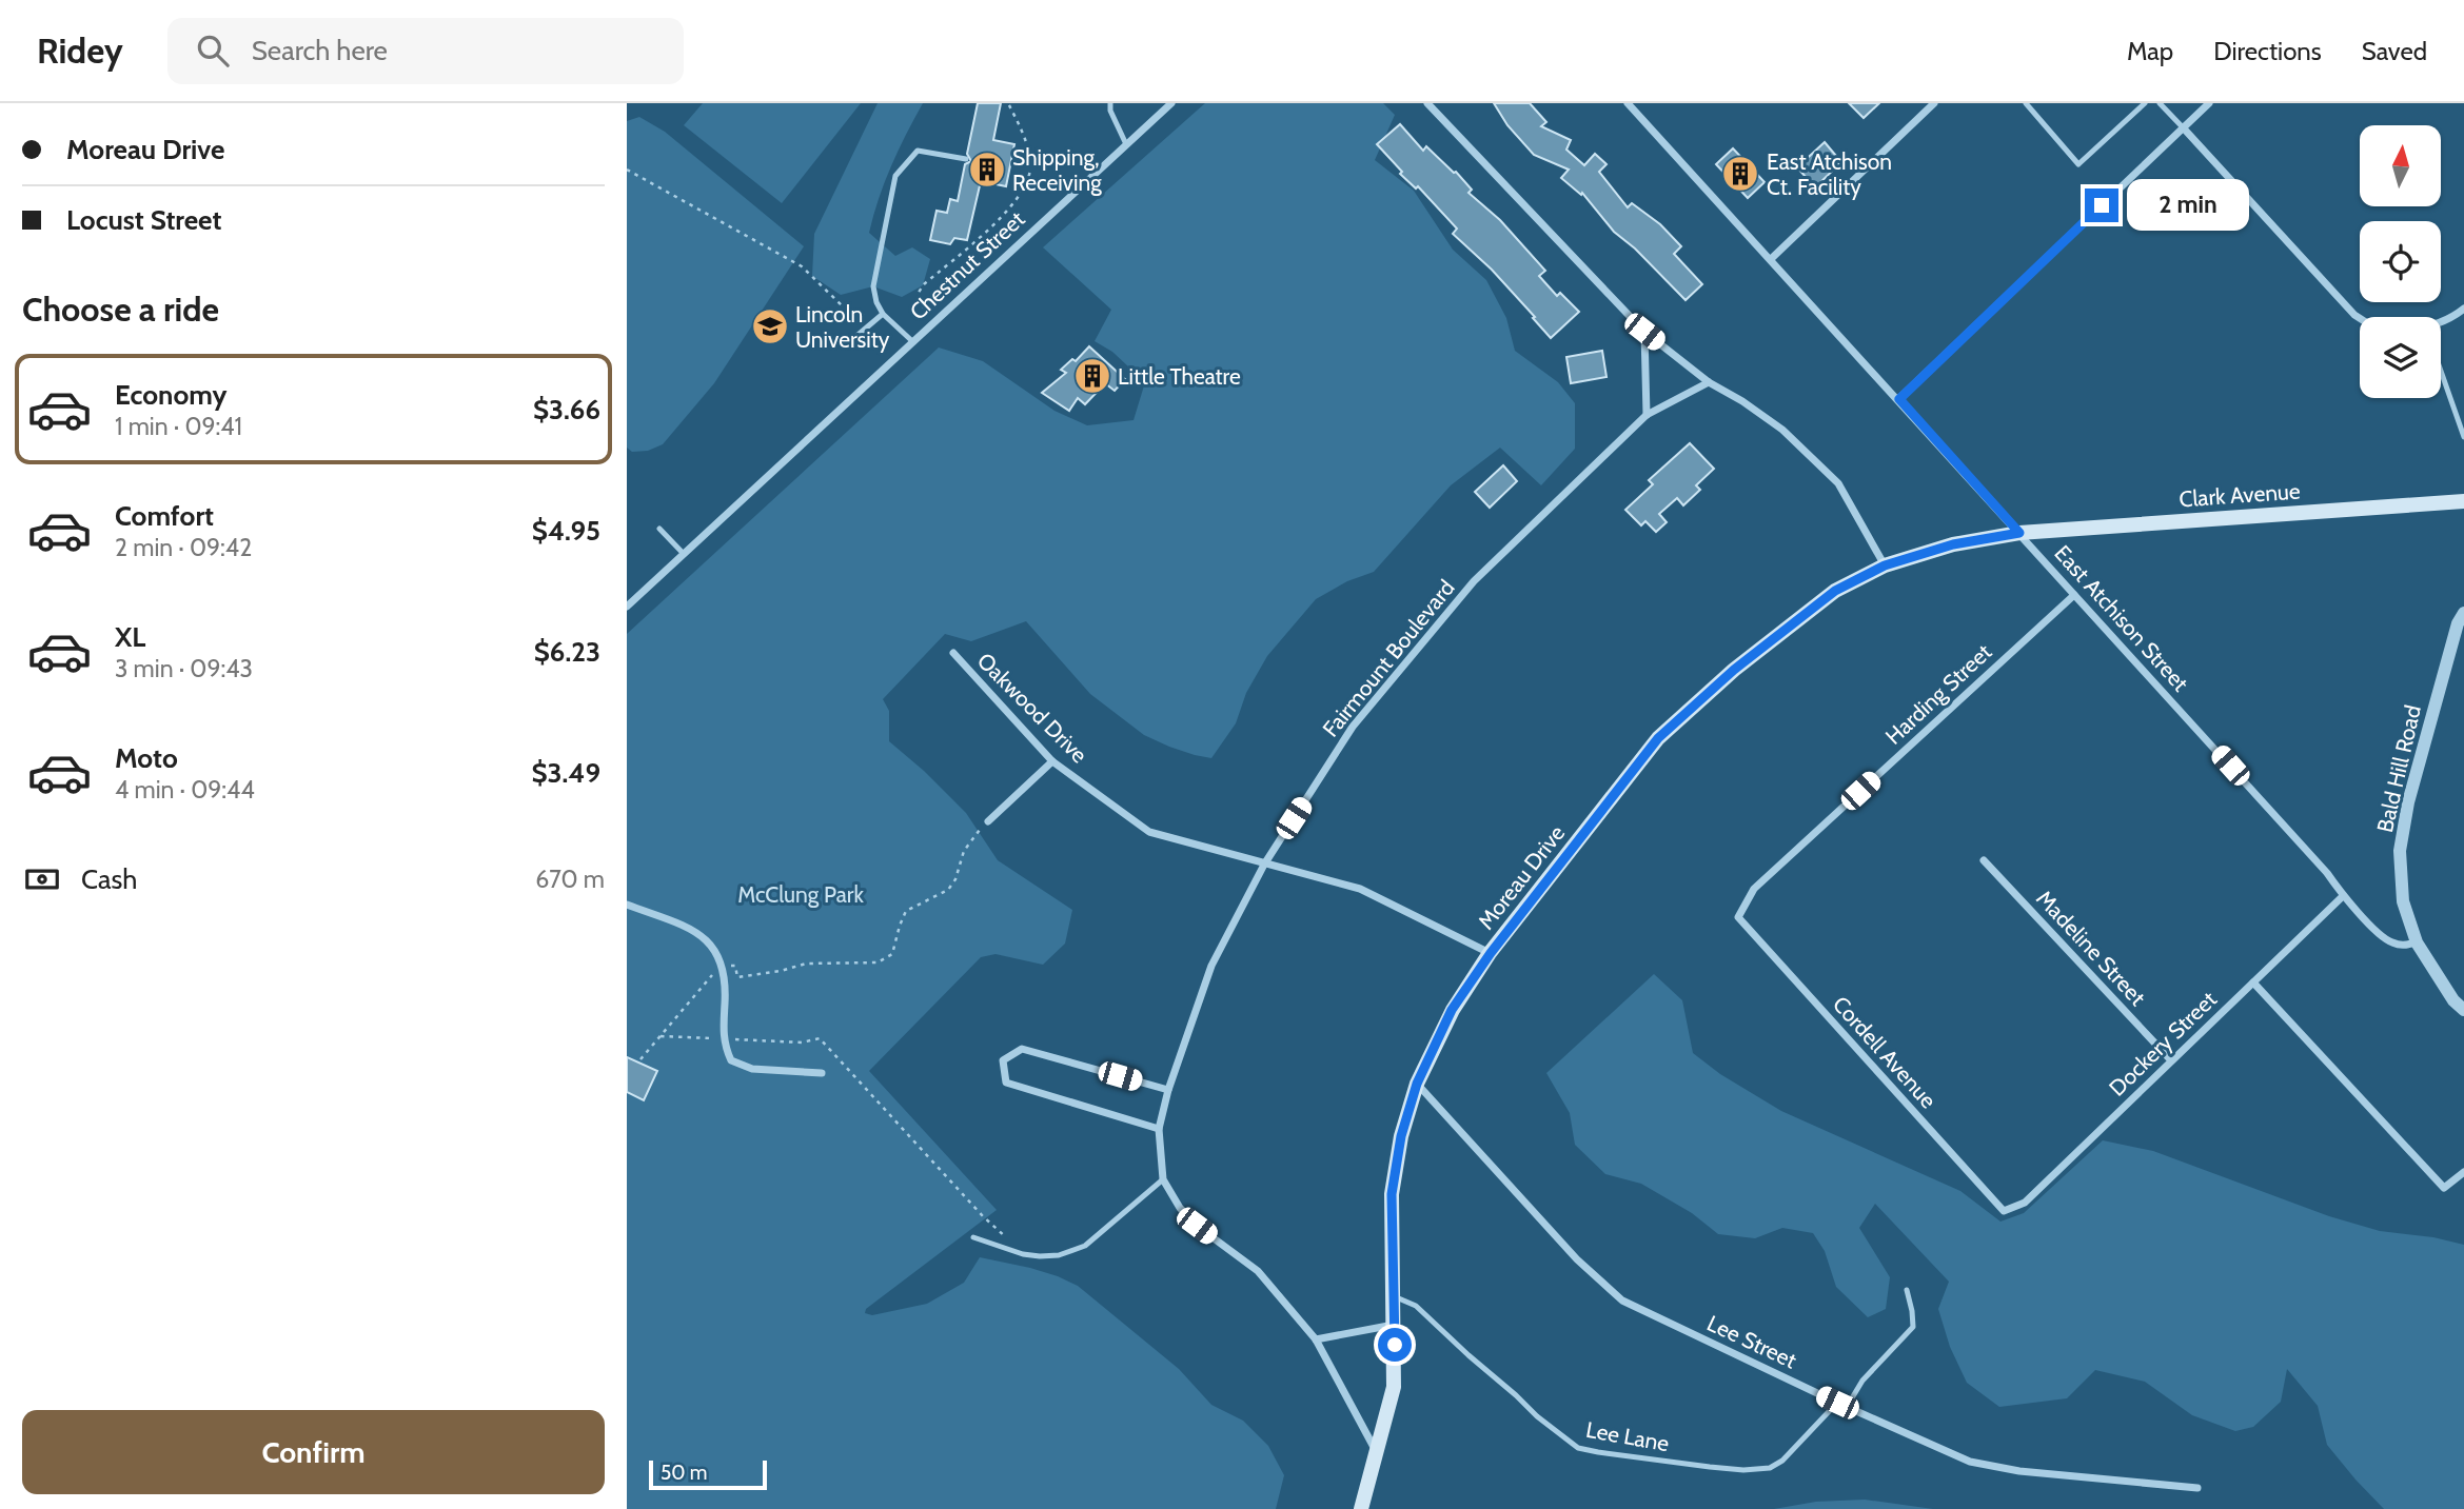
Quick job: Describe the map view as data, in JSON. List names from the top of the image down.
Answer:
{
  "streets": {
    "main road": ["Clark Avenue", "Moreau Drive"],
    "street": [
      "Chestnut Street",
      "East Atchison Street",
      "Fairmount Boulevard",
      "Harding Street",
      "Oakwood Drive",
      "Bald Hill Road",
      "Madeline Street",
      "Dockery Street",
      "Cordell Avenue",
      "Lee Street"
    ],
    "lane": ["Lee Lane"]
  },
  "crossings": [
    ["Clark Avenue", "East Atchison Street"],
    ["Clark Avenue", "Moreau Drive"],
    ["East Atchison Street", "Harding Street"],
    ["East Atchison Street", "Bald Hill Road"],
    ["East Atchison Street", "Moreau Drive"],
    ["East Atchison Street", "Dockery Street"],
    ["Fairmount Boulevard", "Oakwood Drive"],
    ["Fairmount Boulevard", "Moreau Drive"],
    ["Harding Street", "Cordell Avenue"],
    ["Oakwood Drive", "Moreau Drive"],
    ["Moreau Drive", "Lee Street"],
    ["Moreau Drive", "Lee Lane"],
    ["Madeline Street", "Dockery Street"],
    ["Dockery Street", "Cordell Avenue"],
    ["Lee Street", "Lee Lane"]
  ],
  "parks": ["McClung Park"],
  "places": {
    "building": ["Shipping, Receiving", "East Atchison Ct. Facility", "Little Theatre"],
    "school or university": ["Lincoln University"]
  },
  "scale_bar": "50 m",
  "north": "top",
  "page": {
    "header": "Ridey",
    "search": "Search here",
    "nav": ["Map", "Directions", "Saved"],
    "banner": ["Moreau Drive", "Locust Street"],
    "bubble": "2 min",
    "heading": "Choose a ride",
    "list": [
      {
        "name": "Economy",
        "note": "1 min · 09:41",
        "value": "$3.66"
      },
      {
        "name": "Comfort",
        "note": "2 min · 09:42",
        "value": "$4.95"
      },
      {
        "name": "XL",
        "note": "3 min · 09:43",
        "value": "$6.23"
      },
      {
        "name": "Moto",
        "note": "4 min · 09:44",
        "value": "$3.49"
      }
    ],
    "pay": ["Cash", "670 m"],
    "buttons": "Confirm",
    "scale": "50 m"
  }
}
